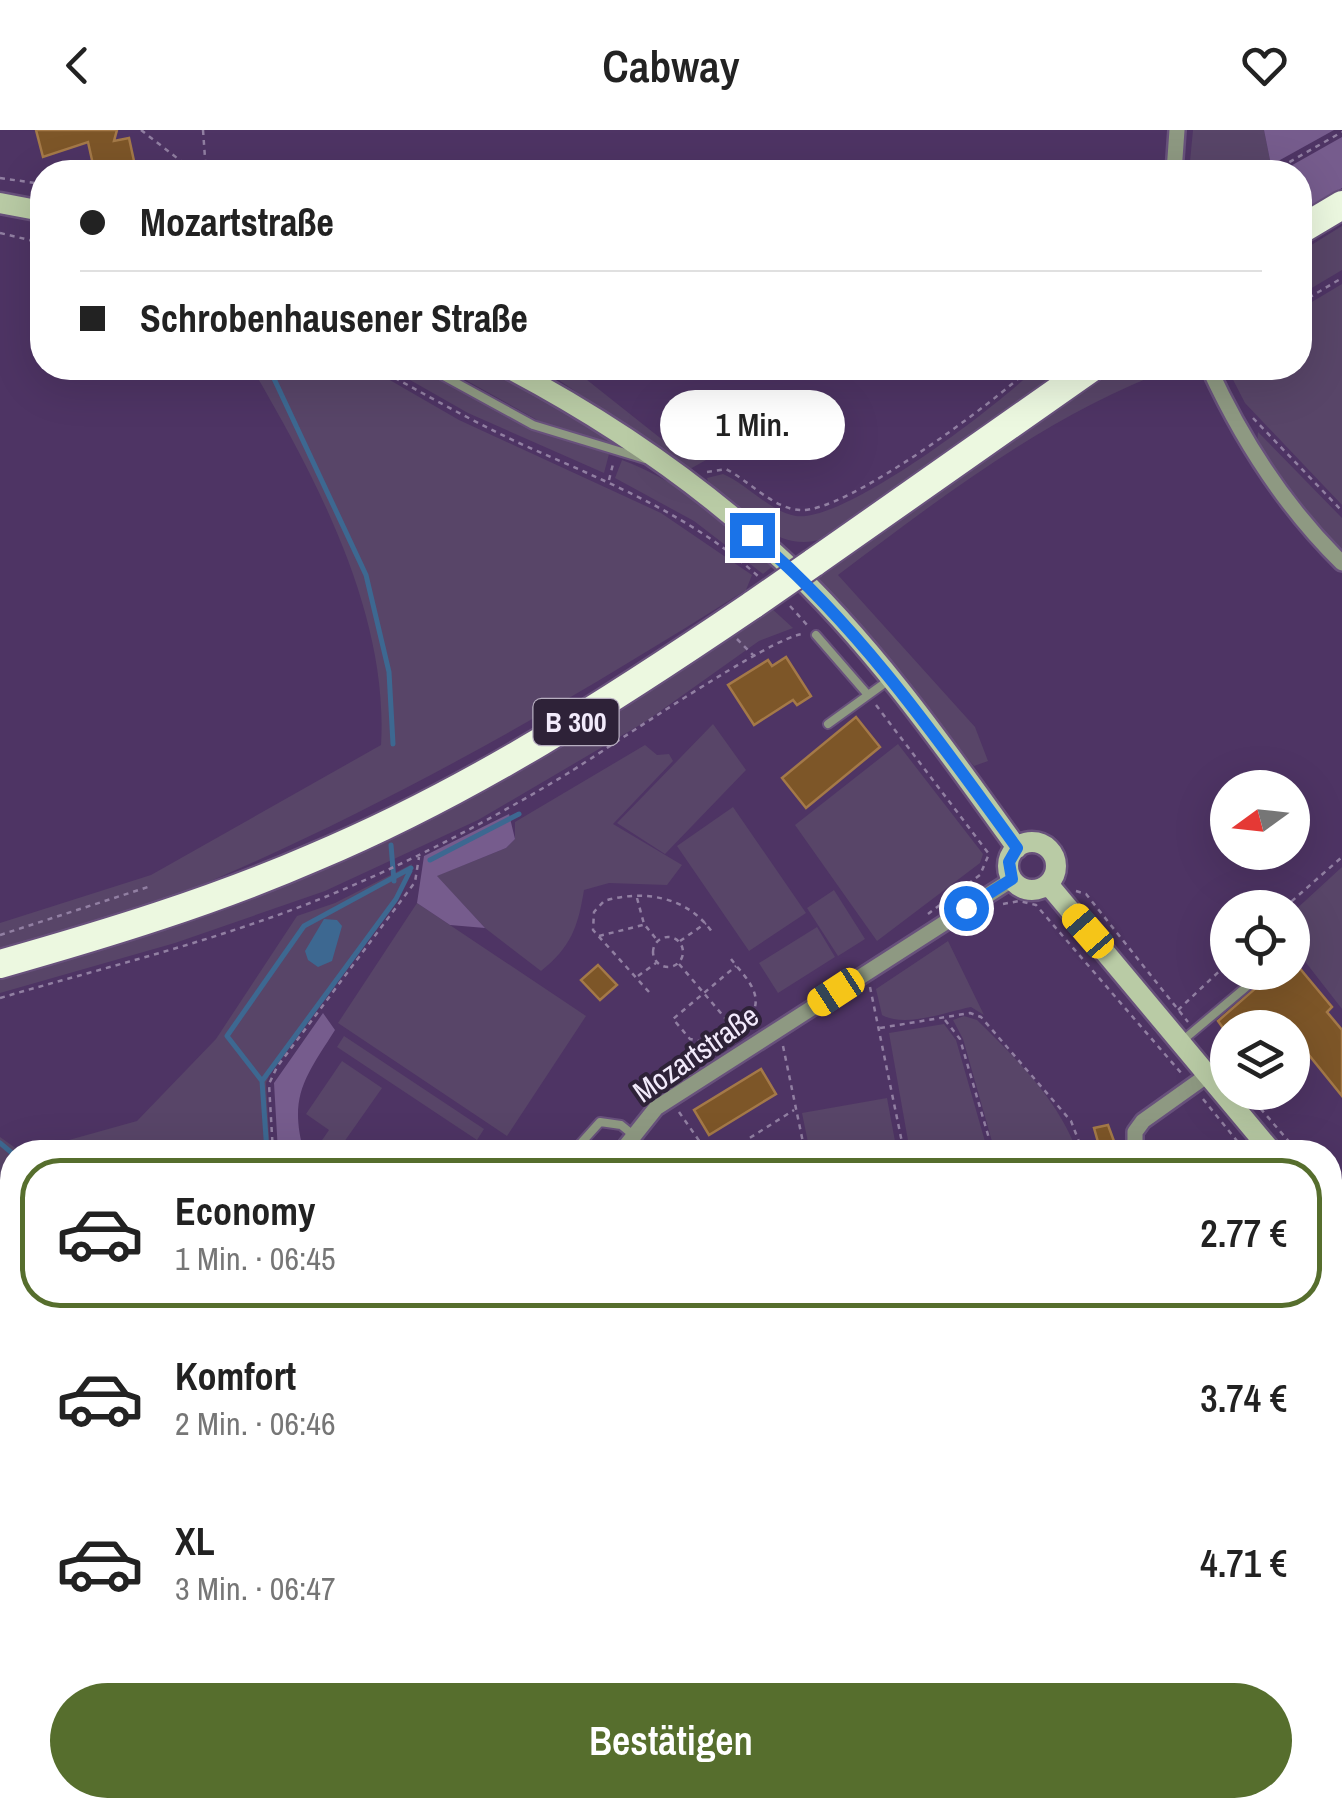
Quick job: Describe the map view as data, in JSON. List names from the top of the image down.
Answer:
{
  "streets": {
    "highway": ["B 300"],
    "street": ["Mozartstraße"]
  },
  "north": "left",
  "page": {
    "header": "Cabway",
    "banner": ["Mozartstraße", "Schrobenhausener Straße"],
    "bubble": "1 Min.",
    "list": [
      {
        "name": "Economy",
        "note": "1 Min. · 06:45",
        "value": "2.77 €"
      },
      {
        "name": "Komfort",
        "note": "2 Min. · 06:46",
        "value": "3.74 €"
      },
      {
        "name": "XL",
        "note": "3 Min. · 06:47",
        "value": "4.71 €"
      }
    ],
    "buttons": "Bestätigen"
  }
}
